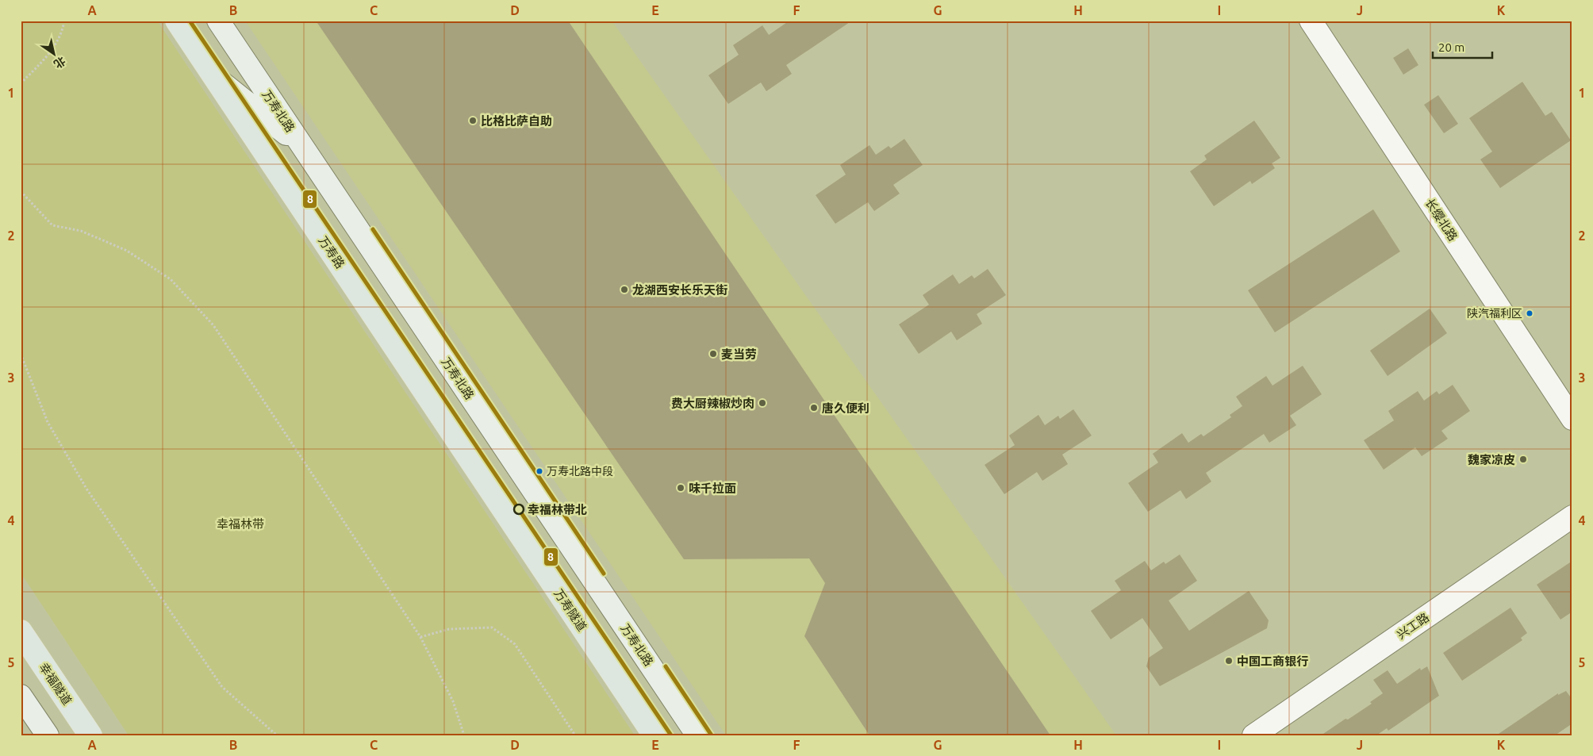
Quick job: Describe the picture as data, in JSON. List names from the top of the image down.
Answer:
{
  "streets": {
    "main road": [
      "万寿北路",
      "万寿路",
      "万寿隧道",
      "幸福隧道"
    ],
    "street": ["长缨北路", "兴工路"]
  },
  "crossings": [
    ["万寿路", "万寿隧道"]
  ],
  "parks": ["幸福林带"],
  "places": [
    "比格比萨自助",
    "龙湖西安长乐天街",
    "陕汽福利区",
    "麦当劳",
    "费大厨辣椒炒肉",
    "唐久便利",
    "魏家凉皮",
    "万寿北路中段",
    "味千拉面",
    "幸福林带北",
    "中国工商银行"
  ],
  "lines": ["transit line 8"],
  "scale_bar": "20 m",
  "north": "bottom right",
  "grid": {
    "columns": [
      "A",
      "B",
      "C",
      "D",
      "E",
      "F",
      "G",
      "H",
      "I",
      "J",
      "K"
    ],
    "rows": [
      "1",
      "2",
      "3",
      "4",
      "5"
    ]
  }
}
